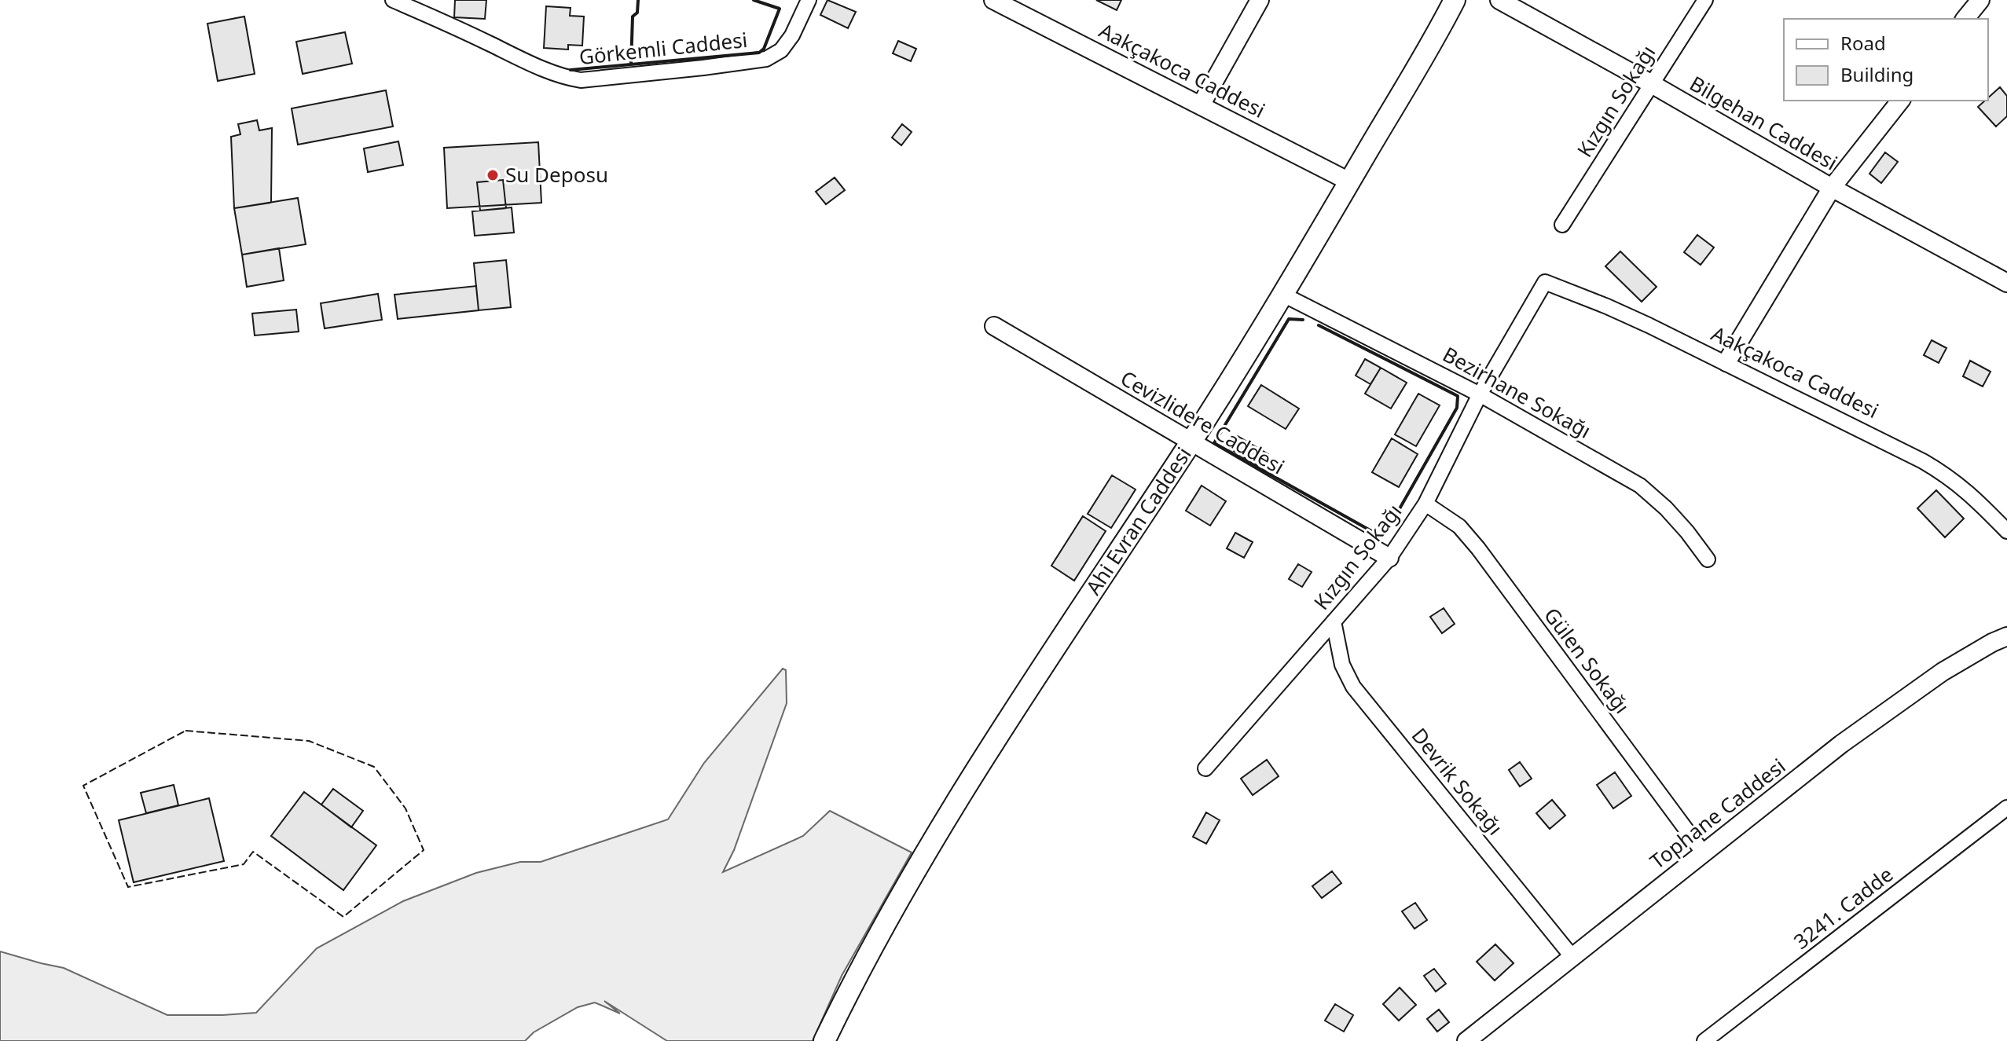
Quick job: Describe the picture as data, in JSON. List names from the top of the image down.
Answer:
{
  "streets": {
    "main road": ["Ahi Evran Caddesi"],
    "street": [
      "Görkemli Caddesi",
      "Aakçakoca Caddesi",
      "Kızgın Sokağı",
      "Bilgehan Caddesi",
      "Bezirhane Sokağı",
      "Cevizlidere Caddesi",
      "Gülen Sokağı",
      "Devrik Sokağı",
      "Tophane Caddesi",
      "3241. Cadde"
    ]
  },
  "crossings": [
    ["Aakçakoca Caddesi", "Kızgın Sokağı"],
    ["Aakçakoca Caddesi", "Ahi Evran Caddesi"],
    ["Kızgın Sokağı", "Bilgehan Caddesi"],
    ["Kızgın Sokağı", "Bezirhane Sokağı"],
    ["Kızgın Sokağı", "Cevizlidere Caddesi"],
    ["Kızgın Sokağı", "Gülen Sokağı"],
    ["Kızgın Sokağı", "Devrik Sokağı"],
    ["Bezirhane Sokağı", "Ahi Evran Caddesi"],
    ["Cevizlidere Caddesi", "Ahi Evran Caddesi"],
    ["Gülen Sokağı", "Tophane Caddesi"],
    ["Devrik Sokağı", "Tophane Caddesi"]
  ],
  "places": ["Su Deposu"],
  "legend": ["Road", "Building"]
}
